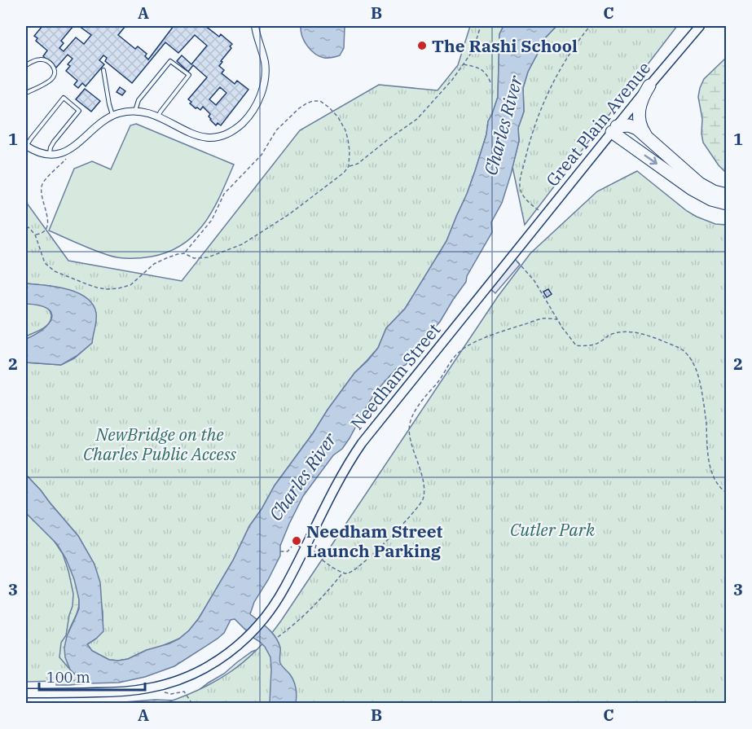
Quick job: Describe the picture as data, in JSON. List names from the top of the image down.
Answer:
{
  "streets": {
    "main road": ["Great Plain Avenue", "Needham Street"]
  },
  "crossings": [
    ["Great Plain Avenue", "Needham Street"]
  ],
  "water": ["Charles River"],
  "parks": ["NewBridge on the Charles Public Access", "Cutler Park"],
  "places": ["The Rashi School", "Needham Street Launch Parking"],
  "scale_bar": "100 m",
  "grid": {
    "columns": ["A", "B", "C"],
    "rows": ["1", "2", "3"]
  }
}
